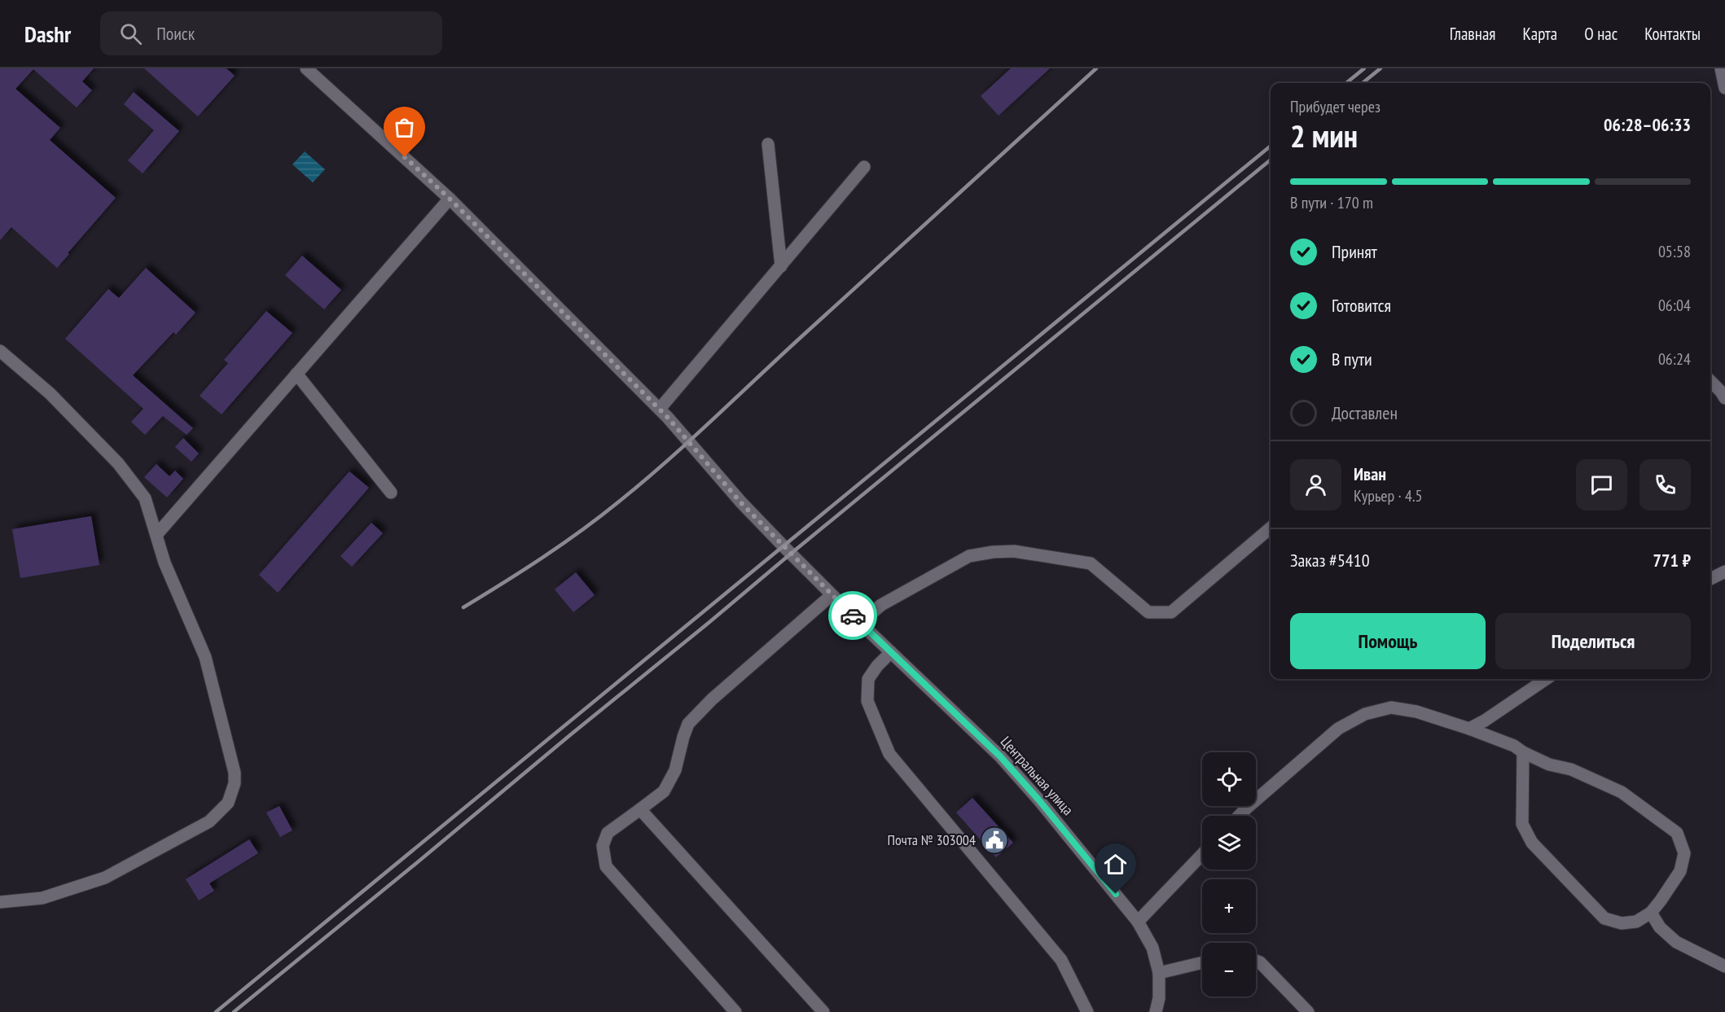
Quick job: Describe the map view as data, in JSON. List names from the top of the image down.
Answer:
{
  "streets": {
    "street": ["Центральная улица"]
  },
  "places": {
    "public building": ["Почта № 303004"]
  },
  "page": {
    "header": "Dashr",
    "search": "Поиск",
    "nav": [
      "Главная",
      "Карта",
      "О нас",
      "Контакты"
    ],
    "heading": ["2 мин", "Прибудет через", "06:28–06:33"],
    "panel": [
      "Иван",
      "Курьер · 4.5",
      "Заказ #5410",
      "771 ₽"
    ],
    "bar": "В пути · 170 m",
    "list": [
      ["Принят", "05:58"],
      ["Готовится", "06:04"],
      ["В пути", "06:24"],
      "Доставлен"
    ],
    "buttons": ["Помощь", "Поделиться"],
    "map_buttons": ["+", "−"]
  }
}
